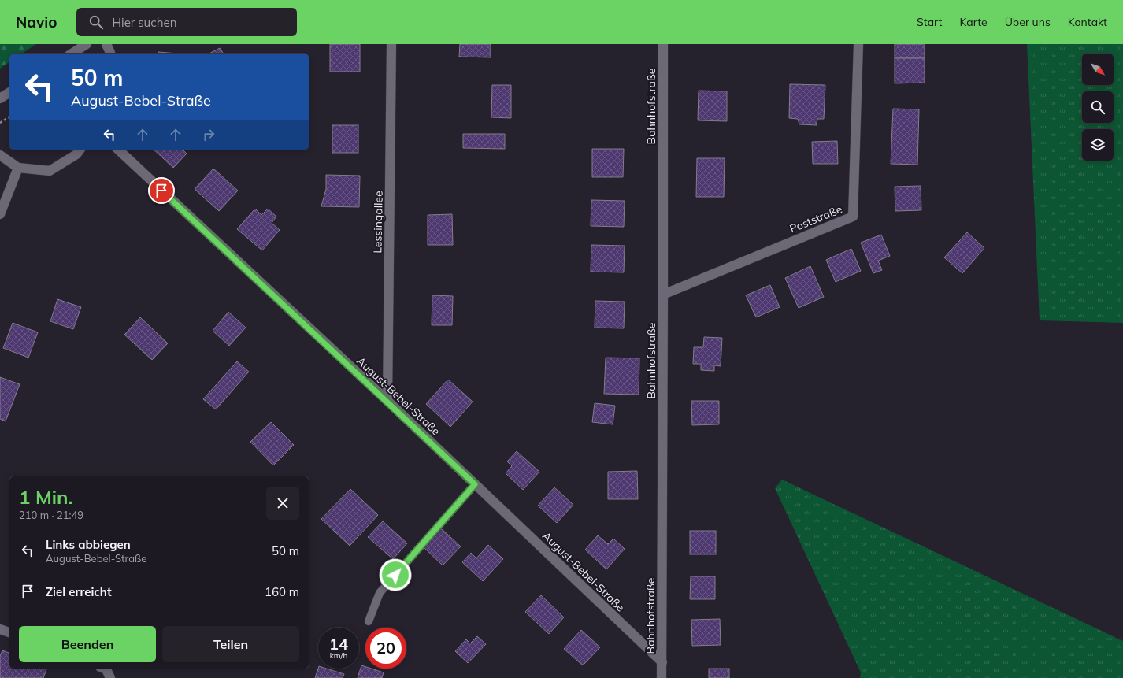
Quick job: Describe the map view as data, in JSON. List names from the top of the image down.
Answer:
{
  "streets": {
    "street": [
      "Bahnhofstraße",
      "Poststraße",
      "Lessingallee",
      "August-Bebel-Straße"
    ]
  },
  "crossings": [
    ["Bahnhofstraße", "Poststraße"],
    ["Bahnhofstraße", "August-Bebel-Straße"],
    ["Lessingallee", "August-Bebel-Straße"]
  ],
  "north": "bottom right",
  "page": {
    "header": "Navio",
    "search": "Hier suchen",
    "nav": [
      "Start",
      "Karte",
      "Über uns",
      "Kontakt"
    ],
    "turn": ["50 m", "August-Bebel-Straße"],
    "heading": ["1 Min.", "210 m · 21:49"],
    "list": [
      {
        "name": "Links abbiegen",
        "note": "August-Bebel-Straße",
        "value": "50 m"
      },
      {
        "name": "Ziel erreicht",
        "value": "160 m"
      }
    ],
    "buttons": ["Beenden", "Teilen"],
    "speed": "14 km/h",
    "limit": "20"
  }
}
